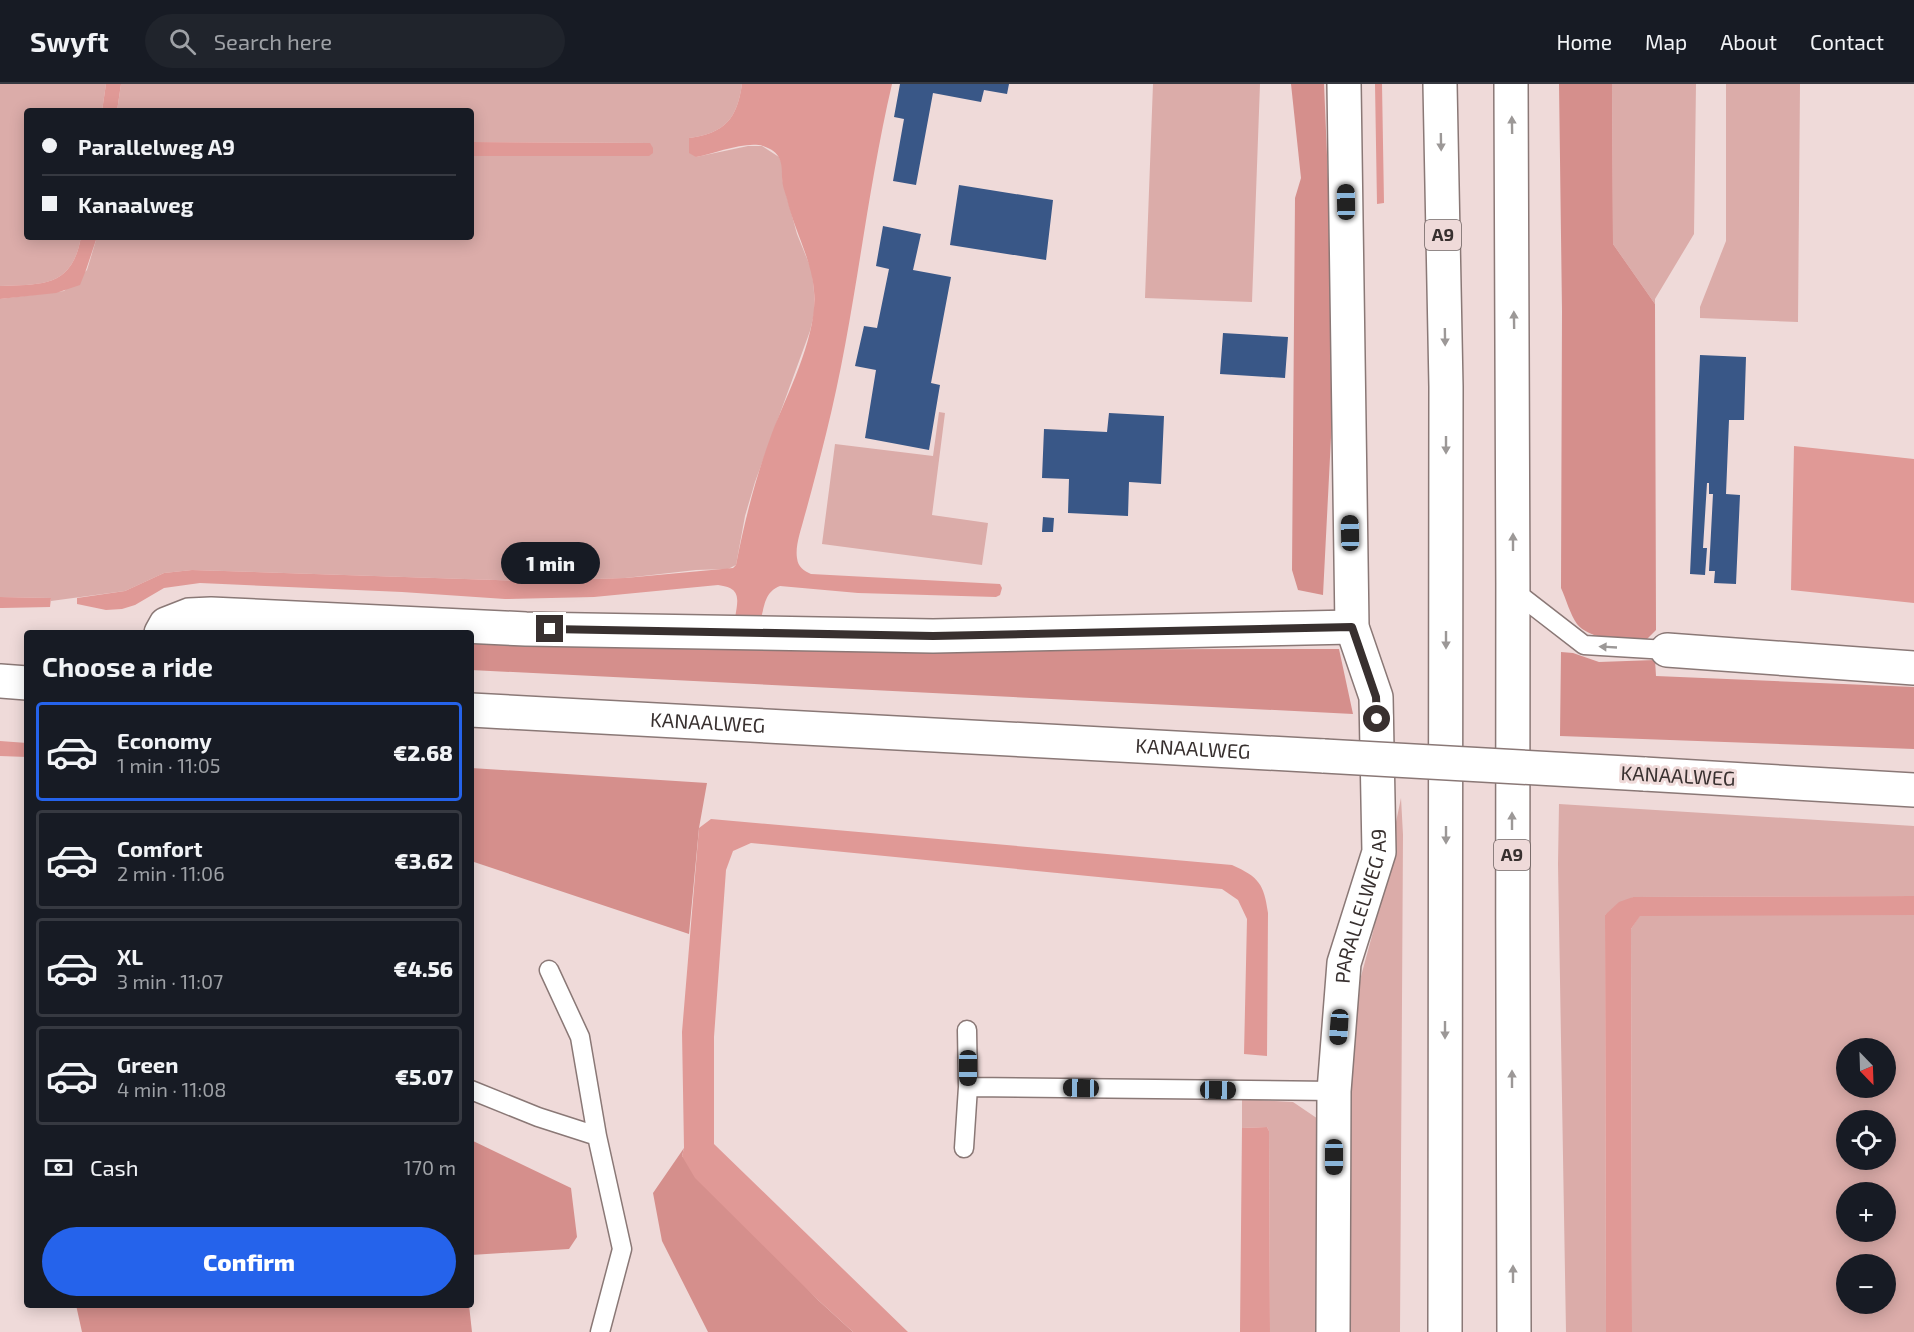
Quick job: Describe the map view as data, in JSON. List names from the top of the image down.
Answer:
{
  "streets": {
    "main road": ["A9", "KANAALWEG", "PARALLELWEG A9"]
  },
  "north": "bottom right",
  "page": {
    "header": "Swyft",
    "search": "Search here",
    "nav": [
      "Home",
      "Map",
      "About",
      "Contact"
    ],
    "banner": ["Parallelweg A9", "Kanaalweg"],
    "bubble": "1 min",
    "heading": "Choose a ride",
    "list": [
      {
        "name": "Economy",
        "note": "1 min · 11:05",
        "value": "€2.68"
      },
      {
        "name": "Comfort",
        "note": "2 min · 11:06",
        "value": "€3.62"
      },
      {
        "name": "XL",
        "note": "3 min · 11:07",
        "value": "€4.56"
      },
      {
        "name": "Green",
        "note": "4 min · 11:08",
        "value": "€5.07"
      }
    ],
    "map_buttons": ["+", "−"],
    "pay": ["Cash", "170 m"],
    "buttons": "Confirm"
  }
}
